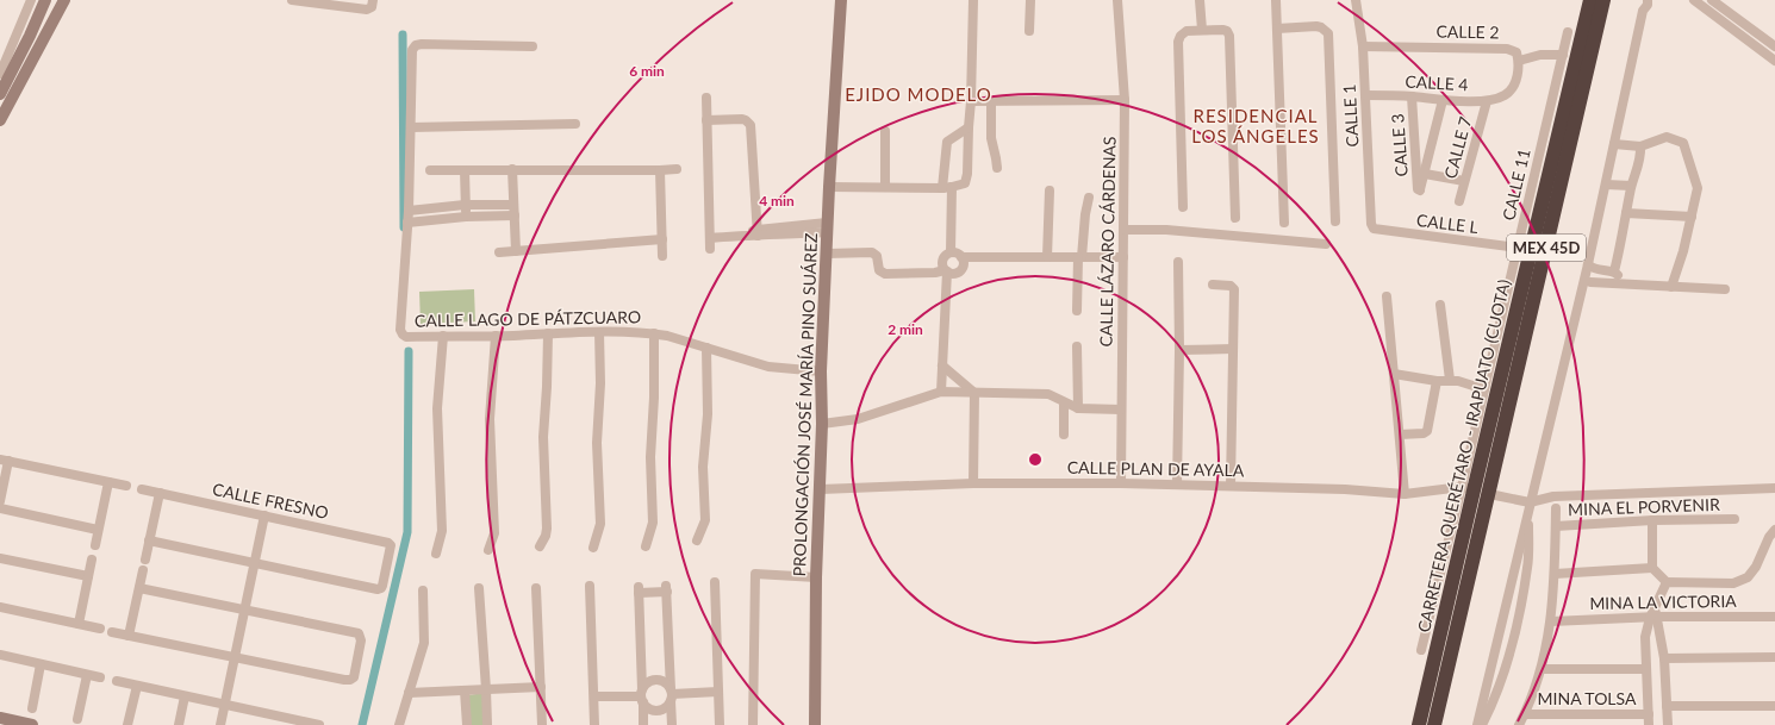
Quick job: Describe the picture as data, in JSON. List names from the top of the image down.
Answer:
{
  "streets": {
    "highway": ["MEX 45D", "CARRETERA QUERÉTARO - IRAPUATO (CUOTA)"],
    "main road": ["PROLONGACIÓN JOSÉ MARÍA PINO SUÁREZ"],
    "street": [
      "CALLE 2",
      "CALLE 4",
      "CALLE 1",
      "CALLE 3",
      "CALLE 7",
      "CALLE 11",
      "CALLE L",
      "CALLE LÁZARO CÁRDENAS",
      "CALLE LAGO DE PÁTZCUARO",
      "CALLE PLAN DE AYALA",
      "CALLE FRESNO",
      "MINA EL PORVENIR",
      "MINA LA VICTORIA",
      "MINA TOLSA"
    ]
  },
  "crossings": [
    ["CALLE 2", "CALLE 4"],
    ["CALLE 2", "CALLE 1"],
    ["CALLE 4", "CALLE 1"],
    ["CALLE 4", "CALLE 3"],
    ["CALLE 4", "CALLE 7"],
    ["CALLE 1", "CALLE L"],
    ["CALLE 11", "CALLE L"],
    ["CALLE 11", "CALLE PLAN DE AYALA"],
    ["CALLE LÁZARO CÁRDENAS", "CALLE PLAN DE AYALA"],
    ["CALLE LAGO DE PÁTZCUARO", "PROLONGACIÓN JOSÉ MARÍA PINO SUÁREZ"],
    ["PROLONGACIÓN JOSÉ MARÍA PINO SUÁREZ", "CALLE PLAN DE AYALA"],
    ["MINA EL PORVENIR", "MINA LA VICTORIA"],
    ["MINA EL PORVENIR", "MINA TOLSA"]
  ],
  "districts": ["EJIDO MODELO", "RESIDENCIAL LOS ÁNGELES"],
  "rings": ["6 min", "4 min", "2 min"]
}
